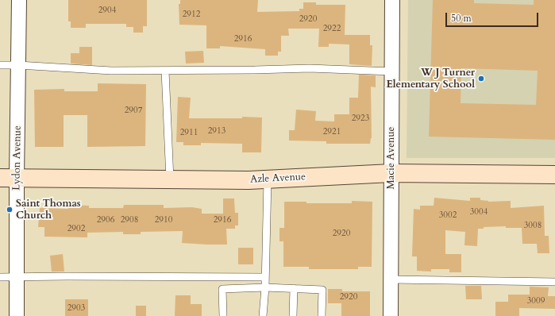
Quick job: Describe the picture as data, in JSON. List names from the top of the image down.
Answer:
{
  "streets": {
    "main road": ["Azle Avenue"],
    "street": ["Lydon Avenue", "Macie Avenue"]
  },
  "crossings": [
    ["Lydon Avenue", "Azle Avenue"],
    ["Macie Avenue", "Azle Avenue"]
  ],
  "places": ["W J Turner Elementary School", "Saint Thomas Church"],
  "house_numbers": [
    "2904",
    "2912",
    "2920",
    "2922",
    "2916",
    "2907",
    "2923",
    "2913",
    "2921",
    "2911",
    "3004",
    "3002",
    "2906",
    "2908",
    "2910",
    "2916",
    "3008",
    "2902",
    "2920",
    "2920",
    "3009",
    "2903"
  ],
  "scale_bar": "50 m"
}
